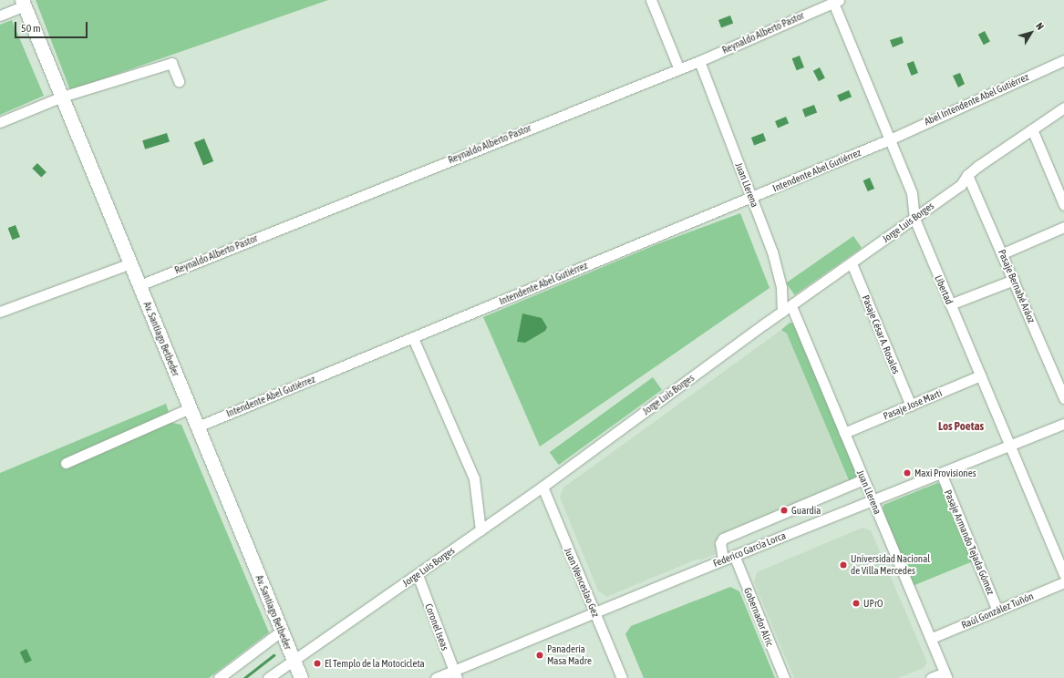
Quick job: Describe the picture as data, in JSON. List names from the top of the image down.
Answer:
{
  "streets": {
    "main road": ["Av. Santiago Betbeder"],
    "street": [
      "Reynaldo Alberto Pastor",
      "Abel Intendente Abel Gutiérrez",
      "Intendente Abel Gutiérrez",
      "Juan Llerena",
      "Jorge Luis Borges",
      "Pasaje Bernabé Aráoz",
      "Libertad",
      "Pasaje César A. Rosales",
      "Pasaje Jose Marti",
      "Pasaje Armando Tejada Gómez",
      "Federico García Lorca",
      "Juan Wenceslao Gez",
      "Raúl González Tuñón",
      "Gobernador Alric",
      "Coronel Iseas"
    ]
  },
  "crossings": [
    ["Reynaldo Alberto Pastor", "Juan Llerena"],
    ["Reynaldo Alberto Pastor", "Libertad"],
    ["Reynaldo Alberto Pastor", "Av. Santiago Betbeder"],
    ["Abel Intendente Abel Gutiérrez", "Intendente Abel Gutiérrez"],
    ["Abel Intendente Abel Gutiérrez", "Libertad"],
    ["Intendente Abel Gutiérrez", "Juan Llerena"],
    ["Intendente Abel Gutiérrez", "Libertad"],
    ["Intendente Abel Gutiérrez", "Av. Santiago Betbeder"],
    ["Juan Llerena", "Jorge Luis Borges"],
    ["Juan Llerena", "Pasaje Jose Marti"],
    ["Juan Llerena", "Federico García Lorca"],
    ["Juan Llerena", "Raúl González Tuñón"],
    ["Jorge Luis Borges", "Pasaje Bernabé Aráoz"],
    ["Jorge Luis Borges", "Libertad"],
    ["Jorge Luis Borges", "Pasaje César A. Rosales"],
    ["Jorge Luis Borges", "Av. Santiago Betbeder"],
    ["Jorge Luis Borges", "Juan Wenceslao Gez"],
    ["Jorge Luis Borges", "Coronel Iseas"],
    ["Libertad", "Pasaje Jose Marti"],
    ["Libertad", "Federico García Lorca"],
    ["Pasaje César A. Rosales", "Pasaje Jose Marti"],
    ["Pasaje Armando Tejada Gómez", "Federico García Lorca"],
    ["Pasaje Armando Tejada Gómez", "Raúl González Tuñón"],
    ["Federico García Lorca", "Juan Wenceslao Gez"],
    ["Federico García Lorca", "Gobernador Alric"],
    ["Federico García Lorca", "Coronel Iseas"]
  ],
  "districts": ["Los Poetas"],
  "places": [
    "Maxi Provisiones",
    "Guardia",
    "Universidad Nacional de Villa Mercedes",
    "UPrO",
    "Panadería Masa Madre",
    "El Templo de la Motocicleta"
  ],
  "scale_bar": "50 m",
  "north": "top right"
}
